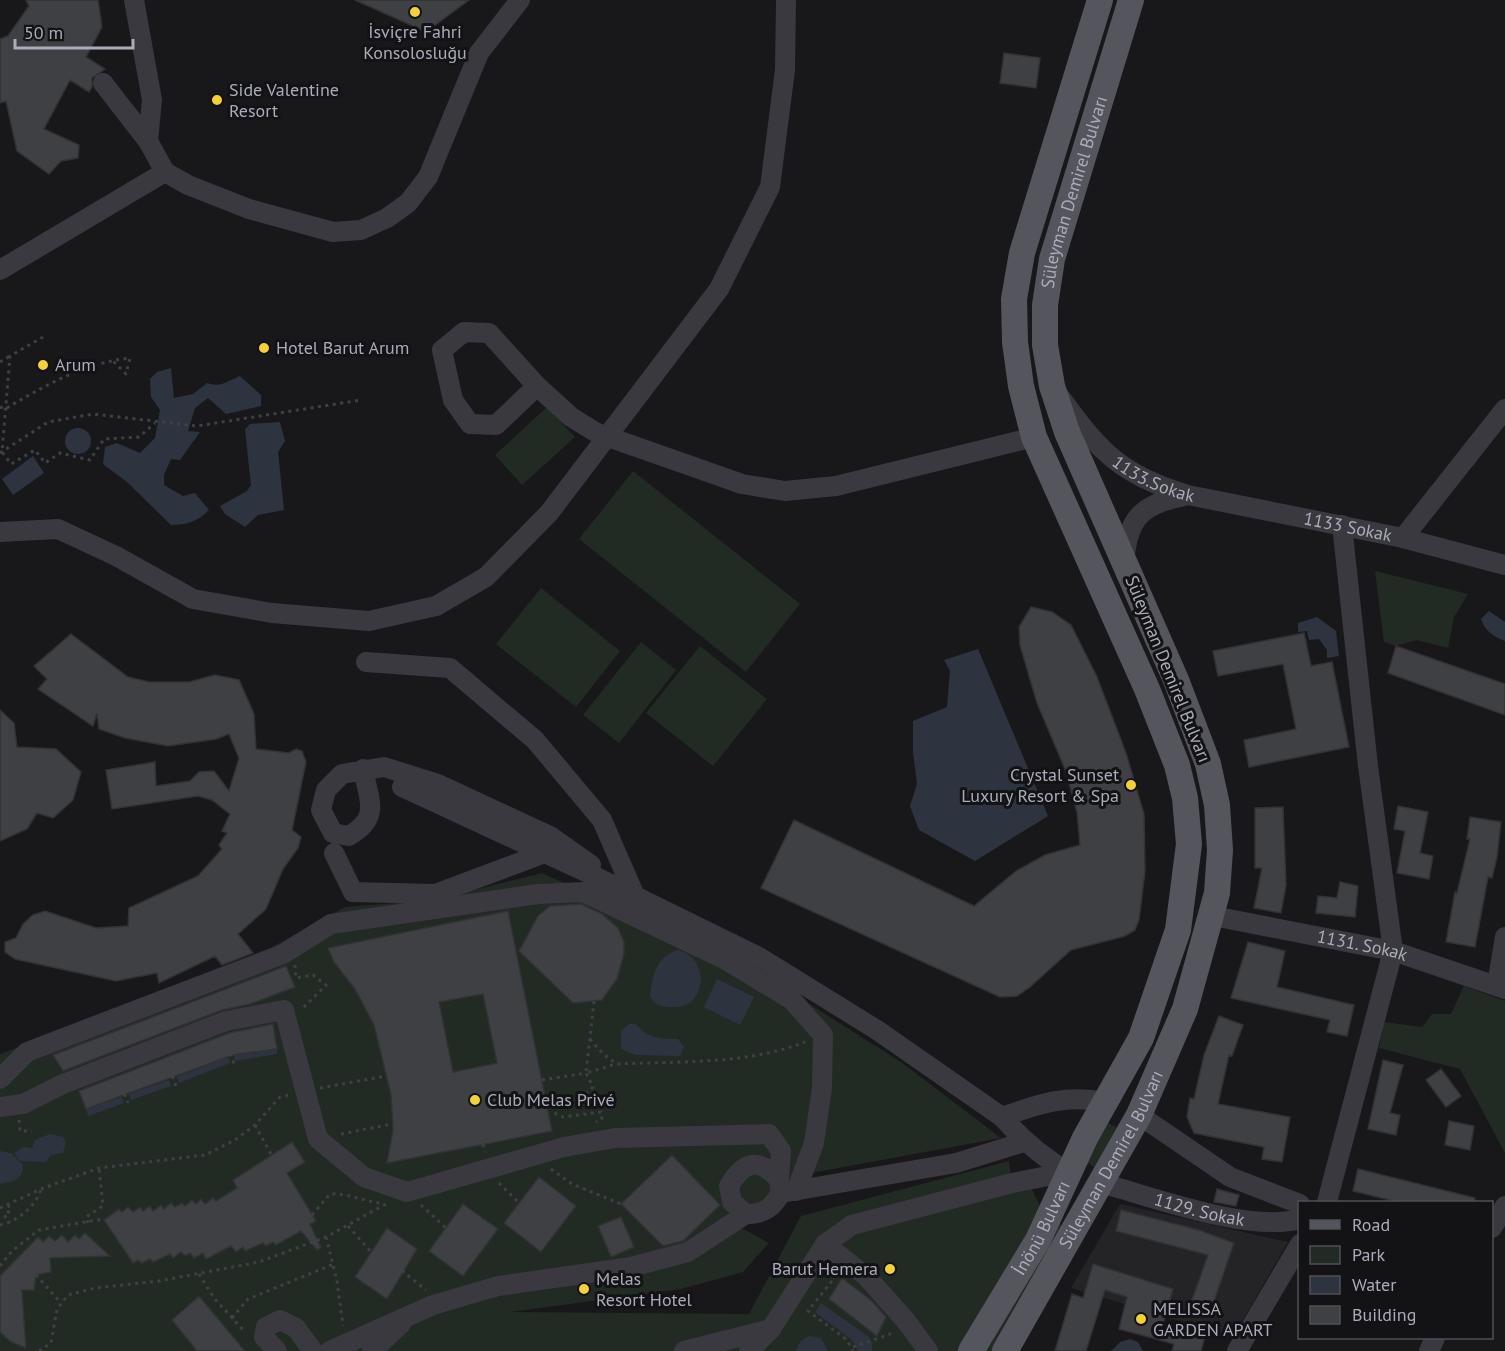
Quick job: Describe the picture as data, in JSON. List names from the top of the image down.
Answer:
{
  "streets": {
    "main road": ["Süleyman Demirel Bulvarı", "İnönü Bulvarı"],
    "street": [
      "1133.Sokak",
      "1133 Sokak",
      "1131. Sokak",
      "1129. Sokak"
    ]
  },
  "crossings": [
    ["Süleyman Demirel Bulvarı", "1133.Sokak"],
    ["Süleyman Demirel Bulvarı", "1131. Sokak"],
    ["Süleyman Demirel Bulvarı", "1129. Sokak"],
    ["Süleyman Demirel Bulvarı", "İnönü Bulvarı"],
    ["1133.Sokak", "1133 Sokak"]
  ],
  "places": [
    "İsviçre Fahri Konsolosluğu",
    "Side Valentine Resort",
    "Hotel Barut Arum",
    "Arum",
    "Crystal Sunset Luxury Resort & Spa",
    "Club Melas Privé",
    "Barut Hemera",
    "Melas Resort Hotel",
    "MELISSA GARDEN APART"
  ],
  "legend": [
    "Road",
    "Park",
    "Water",
    "Building"
  ],
  "scale_bar": "50 m"
}
